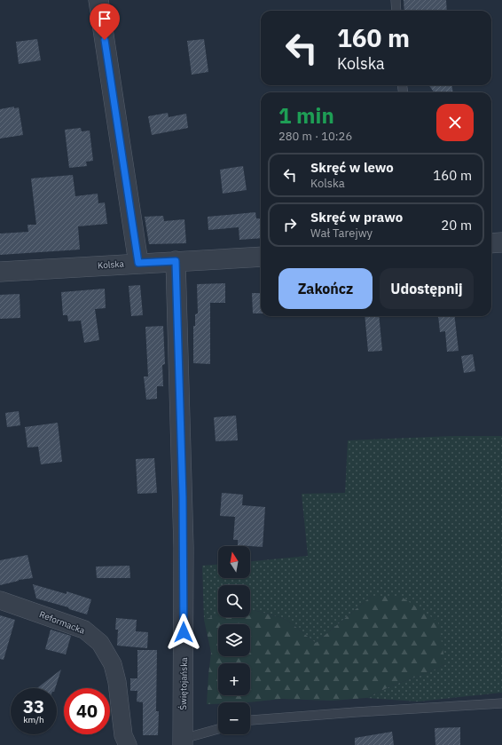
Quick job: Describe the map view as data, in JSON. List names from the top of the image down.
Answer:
{
  "streets": {
    "street": ["Kolska", "Reformacka", "Świętojańska"]
  },
  "crossings": [
    ["Kolska", "Świętojańska"]
  ],
  "north": "top",
  "page": {
    "turn": ["160 m", "Kolska"],
    "heading": ["1 min", "280 m · 10:26"],
    "list": [
      {
        "name": "Skręć w lewo",
        "note": "Kolska",
        "value": "160 m"
      },
      {
        "name": "Skręć w prawo",
        "note": "Wał Tarejwy",
        "value": "20 m"
      }
    ],
    "buttons": ["Zakończ", "Udostępnij"],
    "map_buttons": ["+", "−"],
    "speed": "33 km/h",
    "limit": "40"
  }
}
